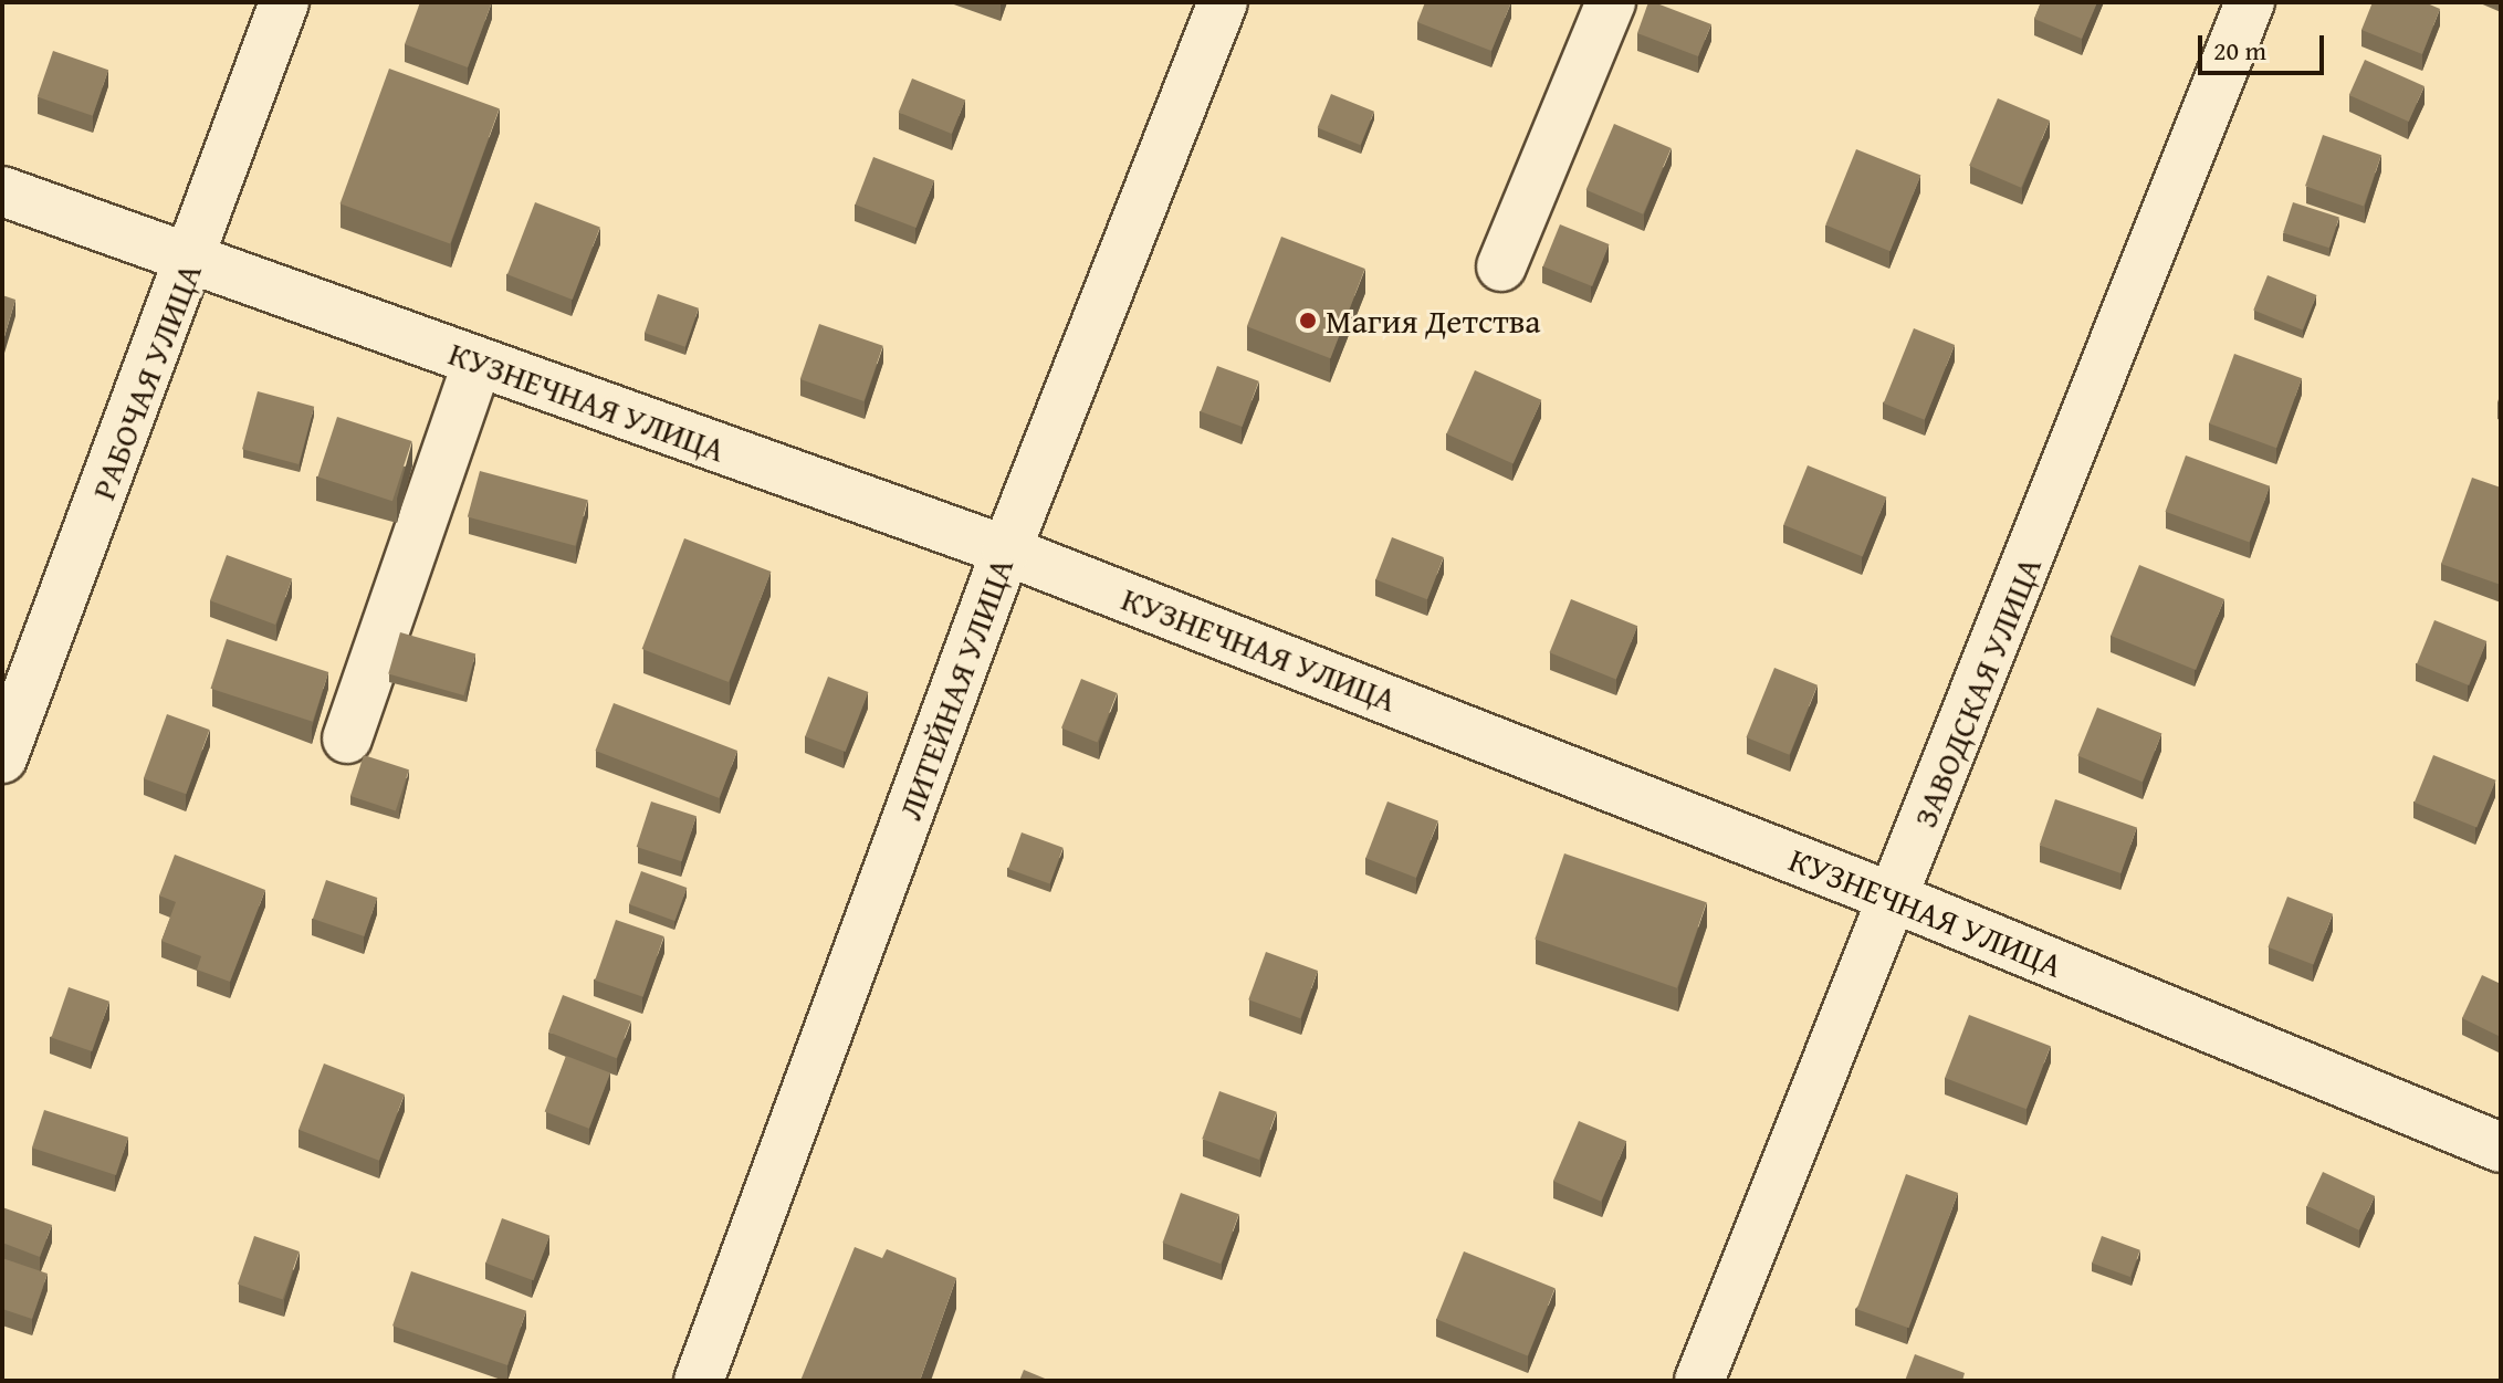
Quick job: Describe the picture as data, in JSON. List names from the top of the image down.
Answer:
{
  "streets": {
    "street": [
      "РАБОЧАЯ УЛИЦА",
      "КУЗНЕЧНАЯ УЛИЦА",
      "ЛИТЕЙНАЯ УЛИЦА",
      "ЗАВОДСКАЯ УЛИЦА"
    ]
  },
  "crossings": [
    ["РАБОЧАЯ УЛИЦА", "КУЗНЕЧНАЯ УЛИЦА"],
    ["КУЗНЕЧНАЯ УЛИЦА", "ЛИТЕЙНАЯ УЛИЦА"],
    ["КУЗНЕЧНАЯ УЛИЦА", "ЗАВОДСКАЯ УЛИЦА"]
  ],
  "places": ["Магия Детства"],
  "scale_bar": "20 m"
}
